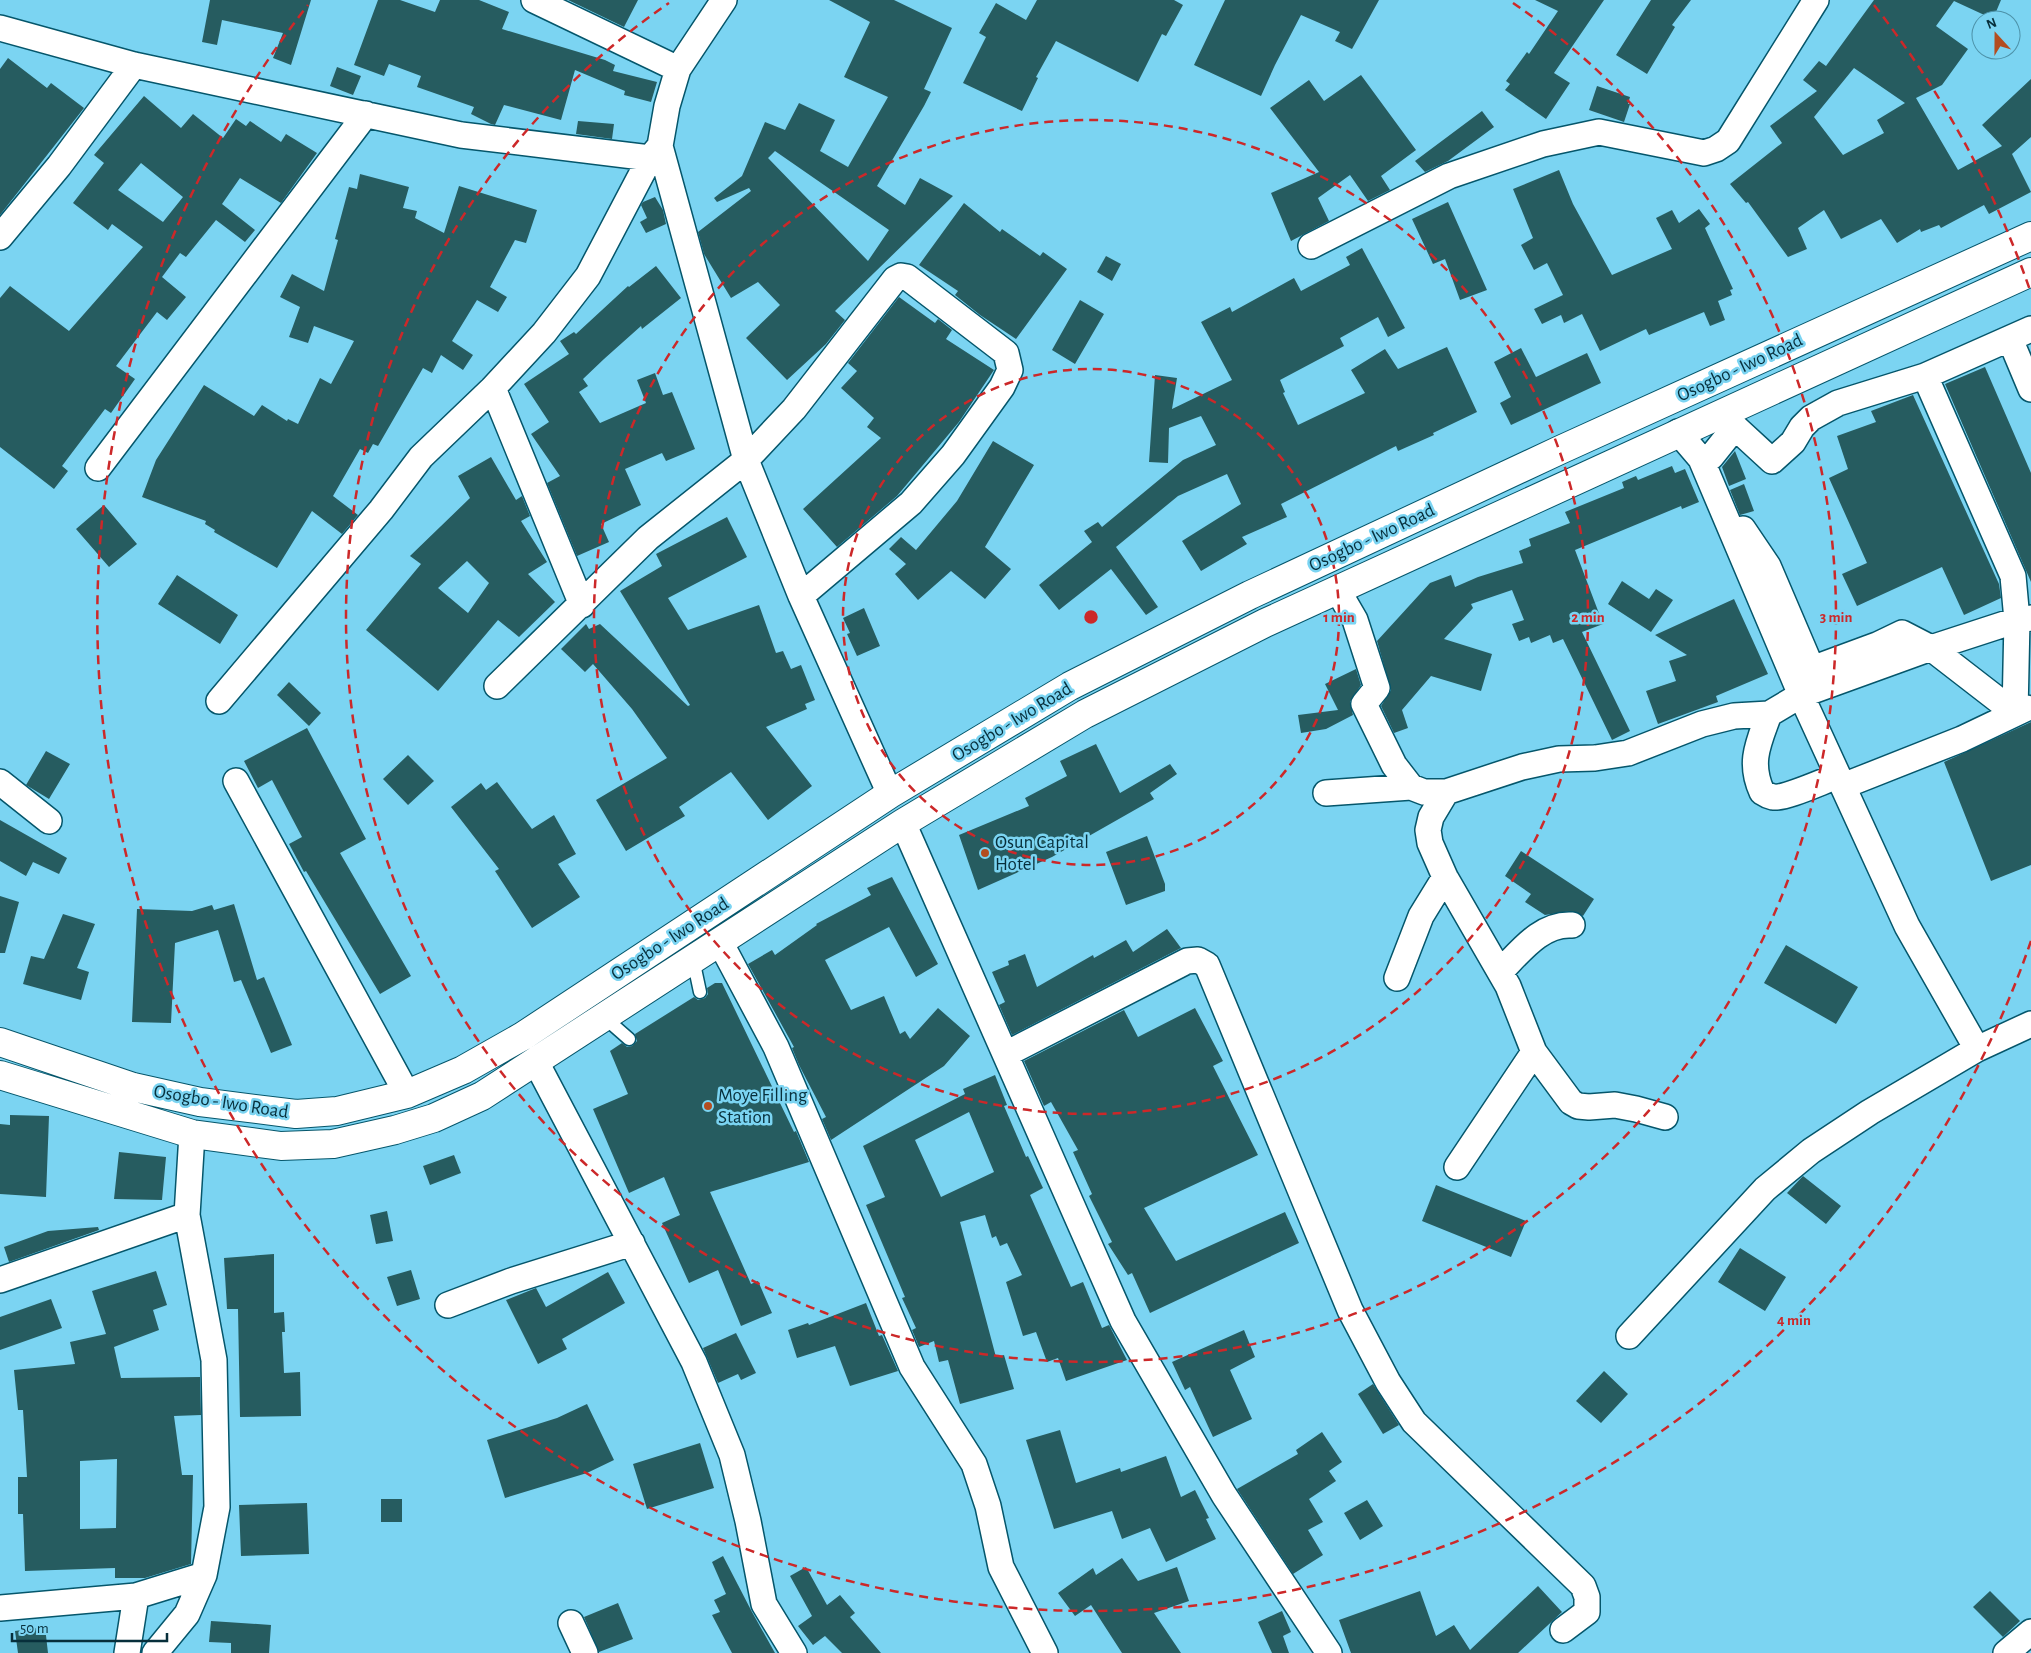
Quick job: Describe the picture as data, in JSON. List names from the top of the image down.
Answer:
{
  "streets": {
    "main road": ["Osogbo - Iwo Road"]
  },
  "places": ["Osun Capital Hotel", "Moye Filling Station"],
  "scale_bar": "50 m",
  "north": "top",
  "rings": [
    "1 min",
    "2 min",
    "3 min",
    "4 min"
  ]
}
